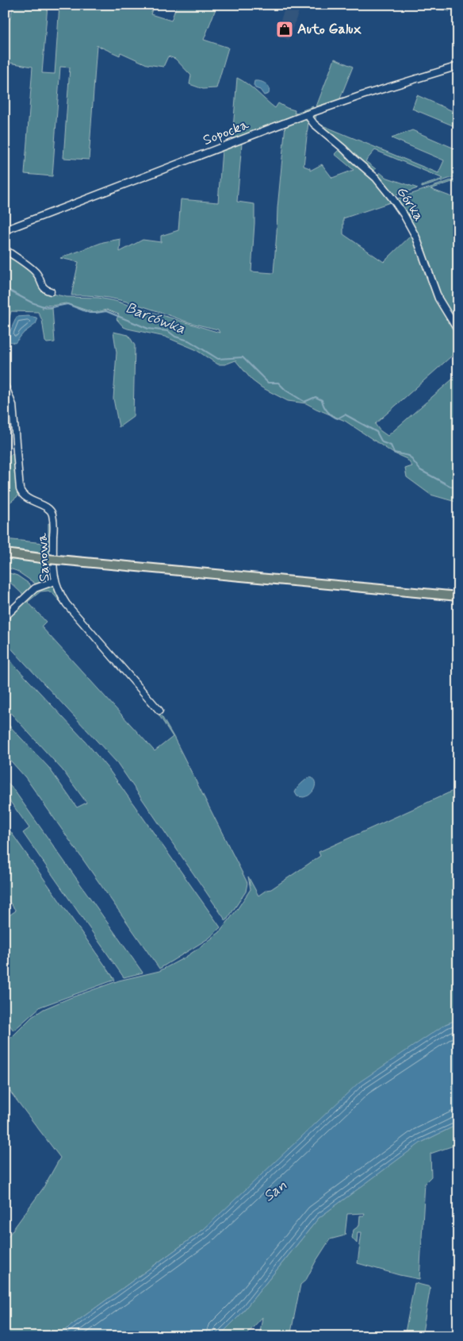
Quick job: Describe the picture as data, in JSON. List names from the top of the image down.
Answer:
{
  "streets": {
    "street": ["Sopocka", "Górka", "Sanowa"]
  },
  "crossings": [
    ["Sopocka", "Górka"]
  ],
  "water": ["Barcówka", "San"],
  "places": {
    "shop": ["Auto Galux"]
  }
}
